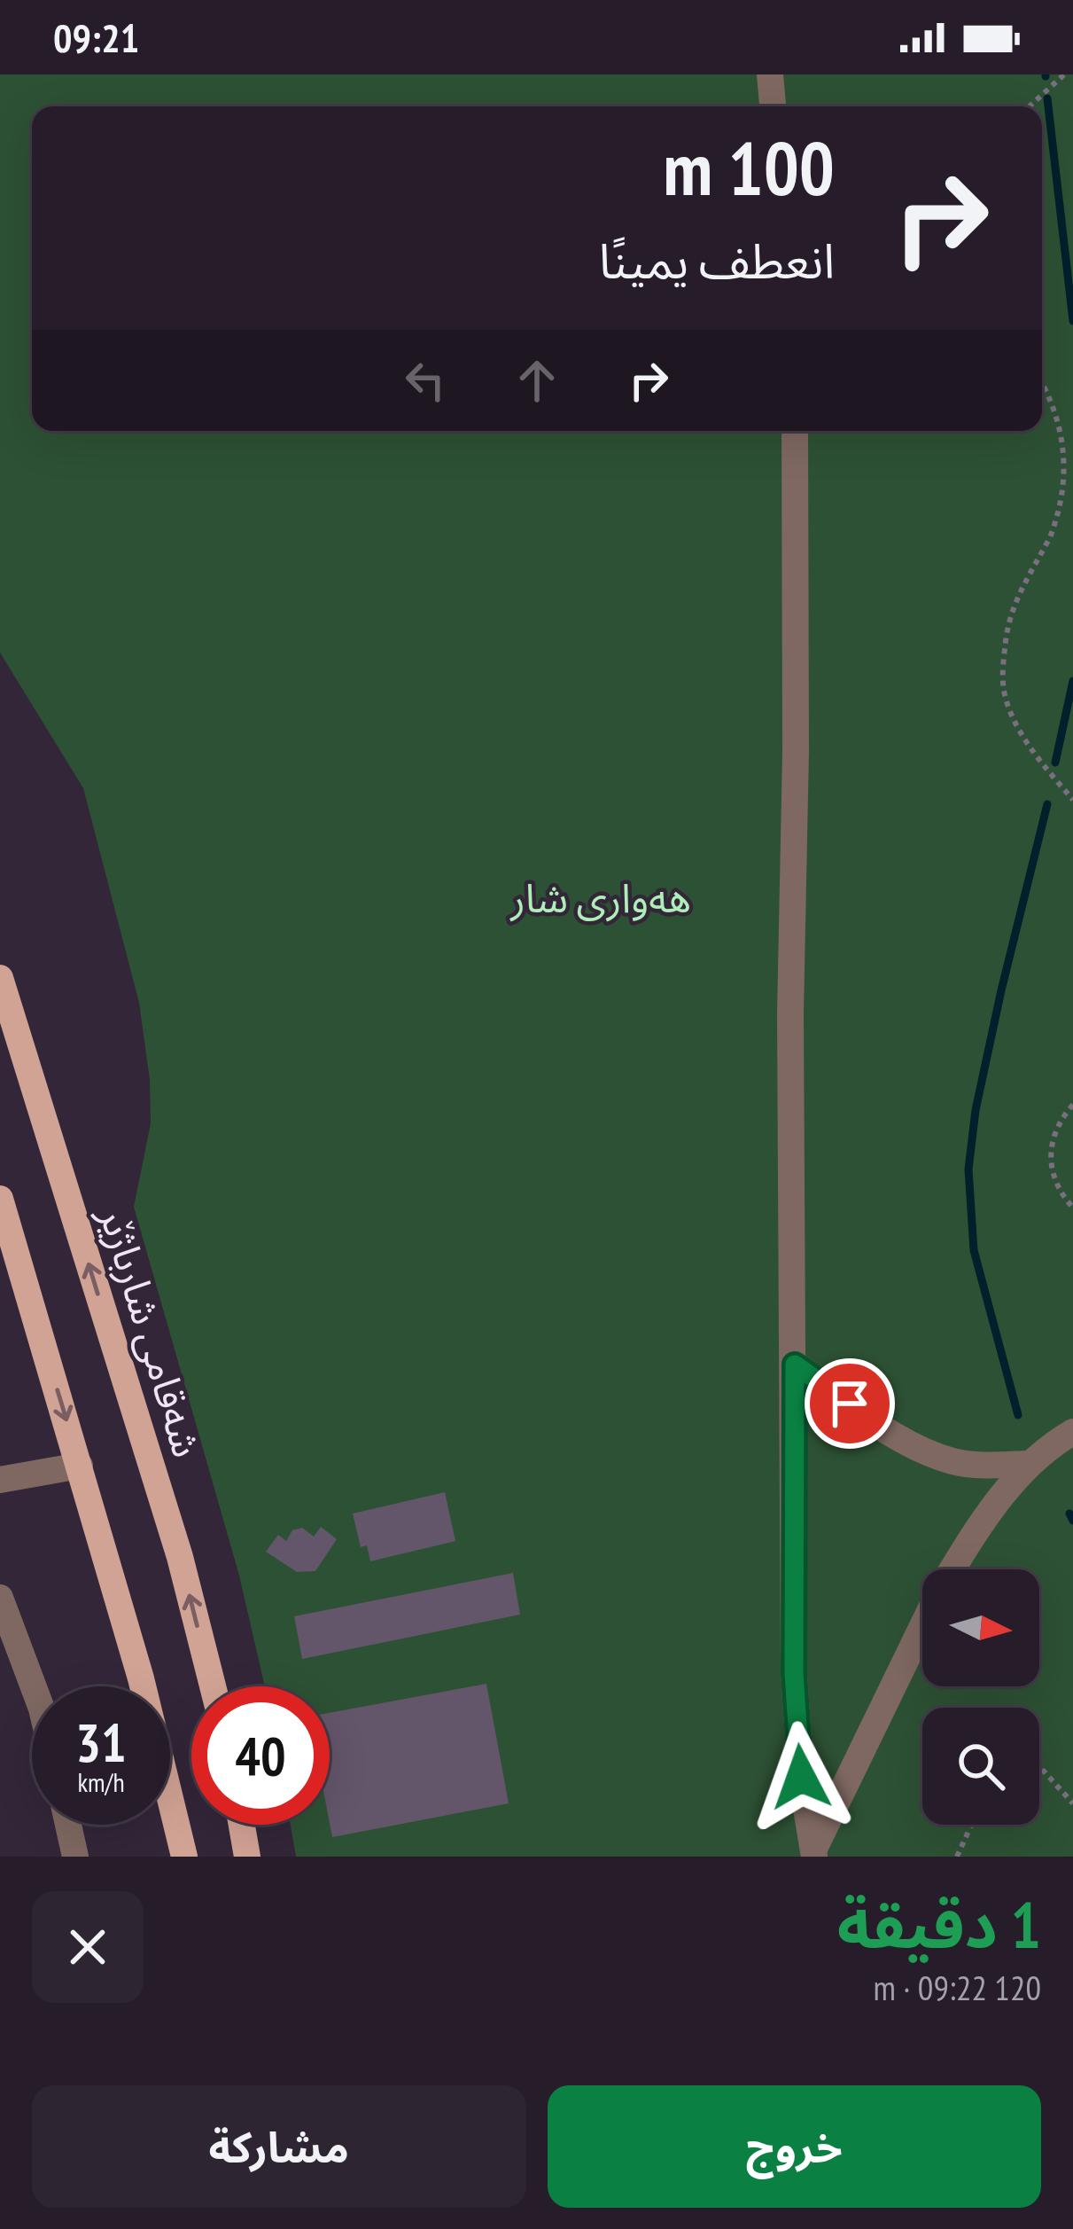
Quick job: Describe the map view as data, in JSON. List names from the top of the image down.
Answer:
{
  "streets": {
    "main road": ["شەقامی شارباژێر"]
  },
  "parks": ["هەواری شار"],
  "north": "right",
  "page": {
    "status": "09:21",
    "turn": ["100 m", "انعطف يمينًا"],
    "speed": "31 km/h",
    "limit": "40",
    "heading": ["1 دقيقة", "120 m · 09:22"],
    "buttons": ["خروج", "مشاركة"]
  }
}
